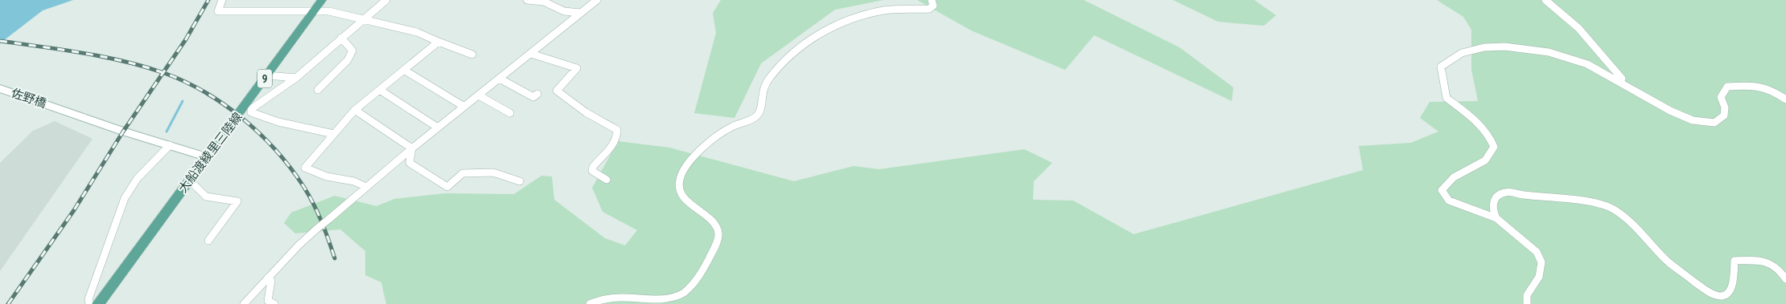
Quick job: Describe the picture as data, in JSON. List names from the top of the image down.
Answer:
{
  "streets": {
    "main road": ["9", "大船渡綾里三陸線"],
    "street": ["佐野橋"]
  },
  "crossings": [
    ["佐野橋", "大船渡綾里三陸線"]
  ]
}
